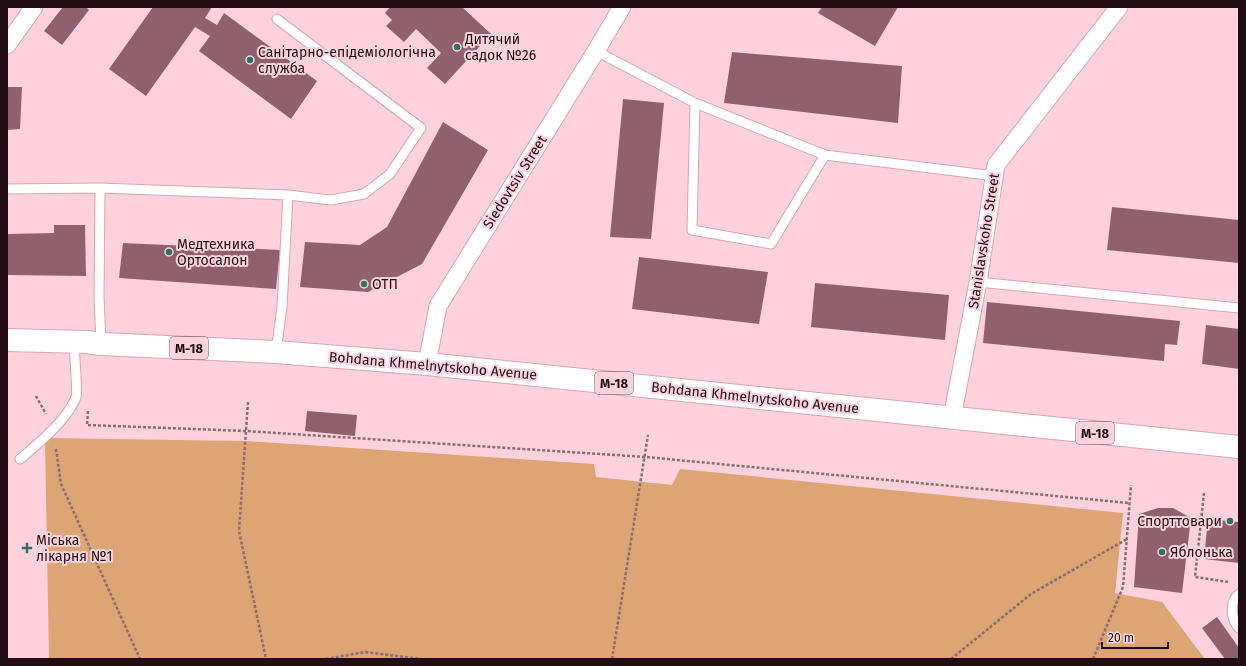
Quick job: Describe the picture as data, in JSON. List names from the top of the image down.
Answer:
{
  "streets": {
    "highway": ["М-18", "Bohdana Khmelnytskoho Avenue"],
    "street": ["Siedovtsiv Street", "Stanislavskoho Street"]
  },
  "crossings": [
    ["Siedovtsiv Street", "Bohdana Khmelnytskoho Avenue"],
    ["Stanislavskoho Street", "Bohdana Khmelnytskoho Avenue"]
  ],
  "places": {
    "other": [
      "Дитячий садок №26",
      "Санітарно-епідеміологічна служба",
      "Медтехника Ортосалон",
      "ОТП",
      "Спорттовари",
      "Яблонька"
    ],
    "health": ["Міська лікарня №1"]
  },
  "scale_bar": "20 m"
}
